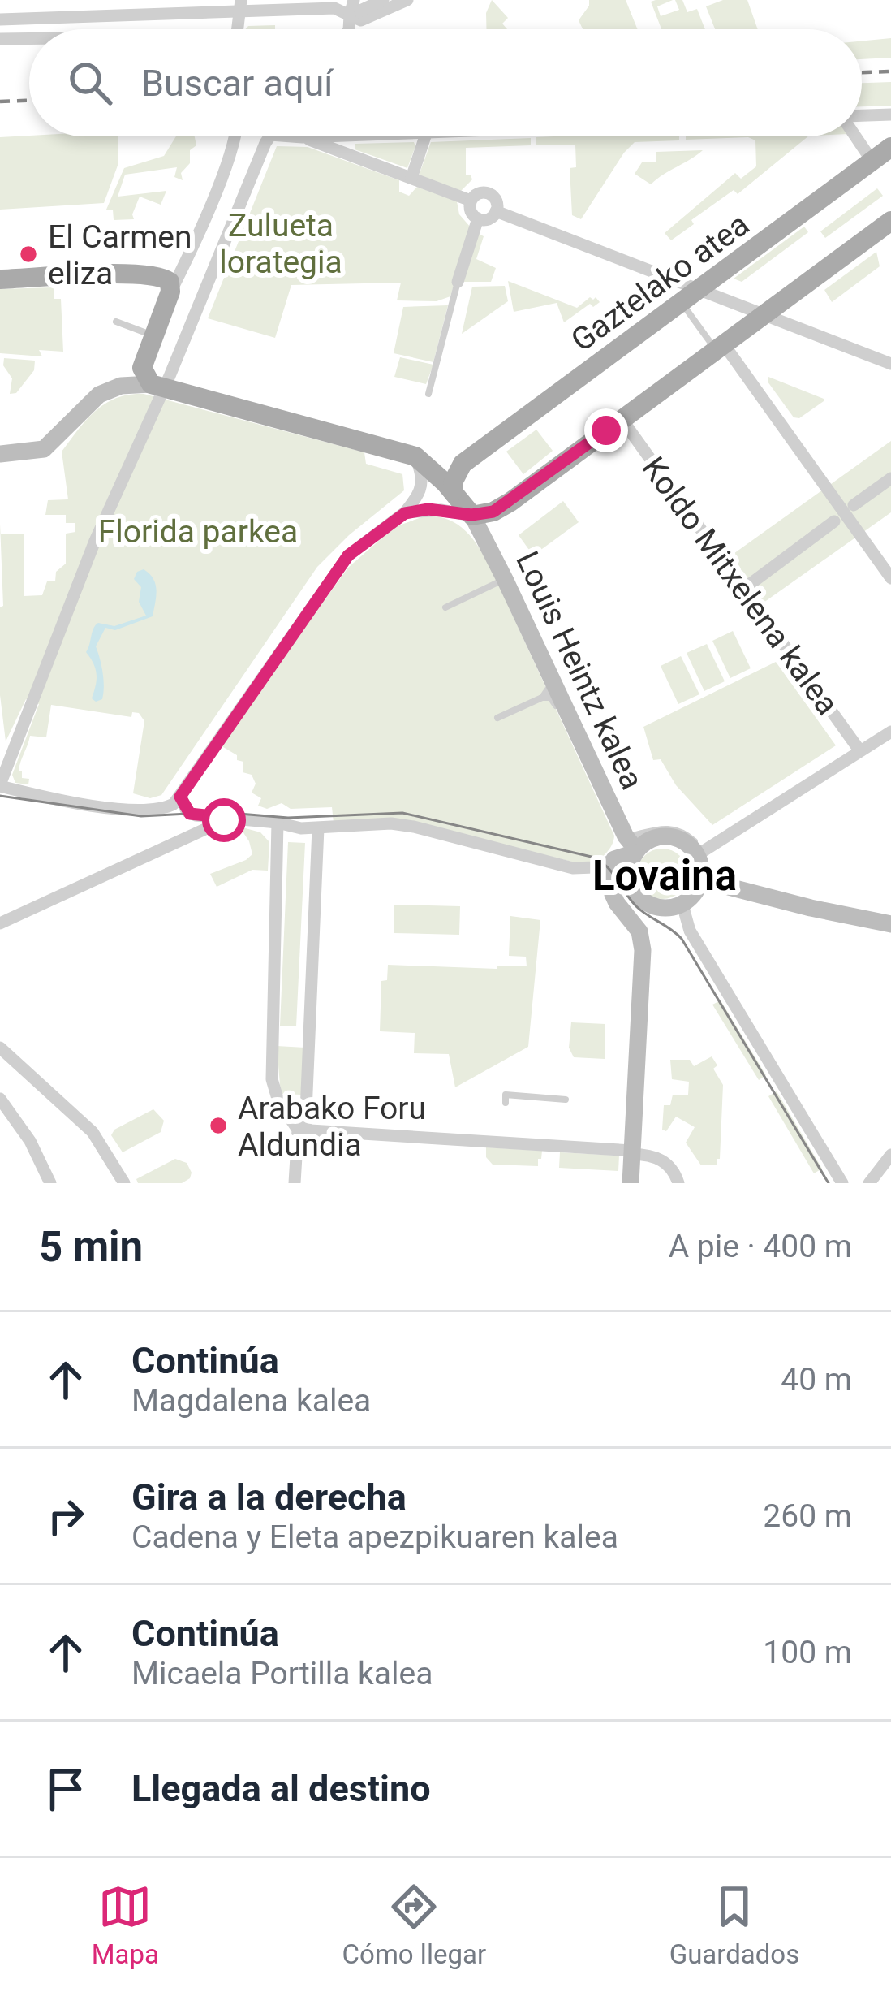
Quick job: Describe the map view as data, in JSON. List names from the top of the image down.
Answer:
{
  "streets": {
    "main road": ["Gaztelako atea", "Louis Heintz kalea"],
    "street": ["Koldo Mitxelena kalea"]
  },
  "districts": ["Lovaina"],
  "parks": ["Zulueta lorategia", "Florida parkea"],
  "places": ["El Carmen eliza", "Arabako Foru Aldundia"],
  "page": {
    "search": "Buscar aquí",
    "heading": ["5 min", "A pie · 400 m"],
    "list": [
      ["Continúa", "Magdalena kalea", "40 m"],
      ["Gira a la derecha", "Cadena y Eleta apezpikuaren kalea", "260 m"],
      ["Continúa", "Micaela Portilla kalea", "100 m"],
      "Llegada al destino"
    ],
    "nav": ["Mapa", "Cómo llegar", "Guardados"]
  }
}
